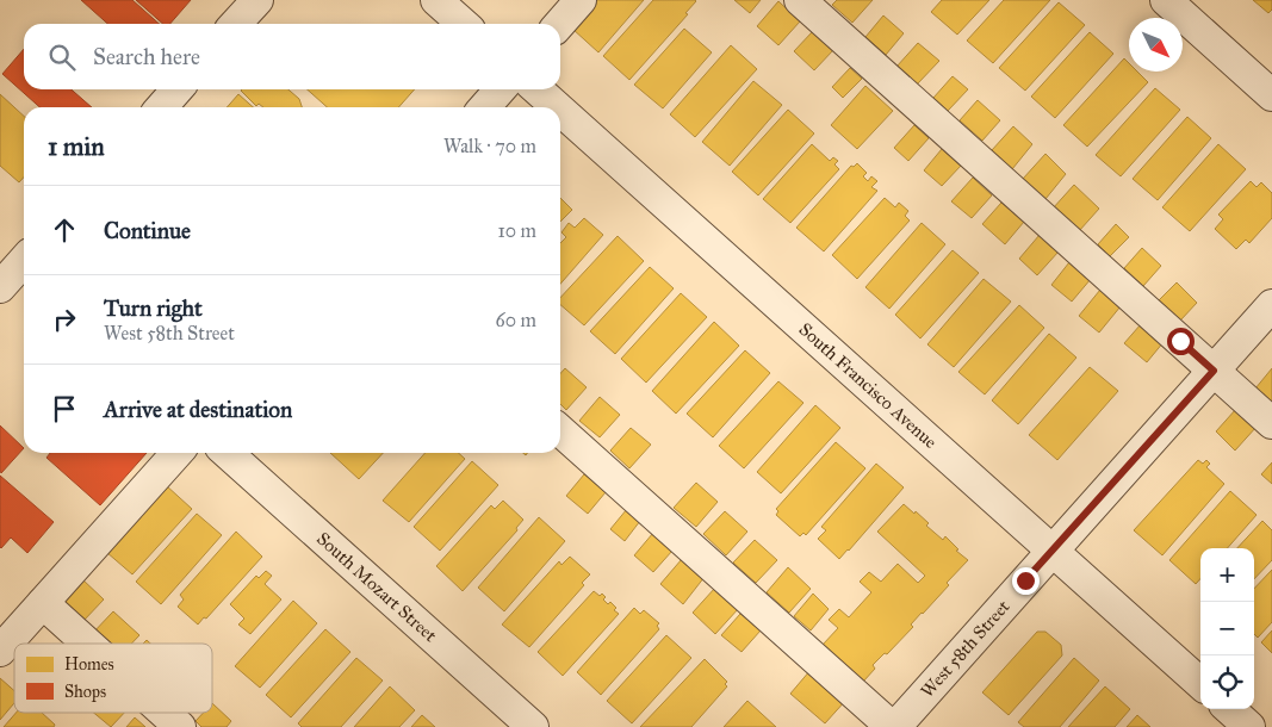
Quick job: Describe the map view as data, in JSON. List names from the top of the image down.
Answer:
{
  "streets": {
    "street": ["South Francisco Avenue", "South Mozart Street", "West 58th Street"]
  },
  "crossings": [
    ["South Francisco Avenue", "West 58th Street"]
  ],
  "legend": ["Homes", "Shops"],
  "north": "bottom right",
  "page": {
    "search": "Search here",
    "heading": ["1 min", "Walk · 70 m"],
    "list": [
      ["Continue", "10 m"],
      ["Turn right", "West 58th Street", "60 m"],
      "Arrive at destination"
    ],
    "map_buttons": ["+", "−"]
  }
}
